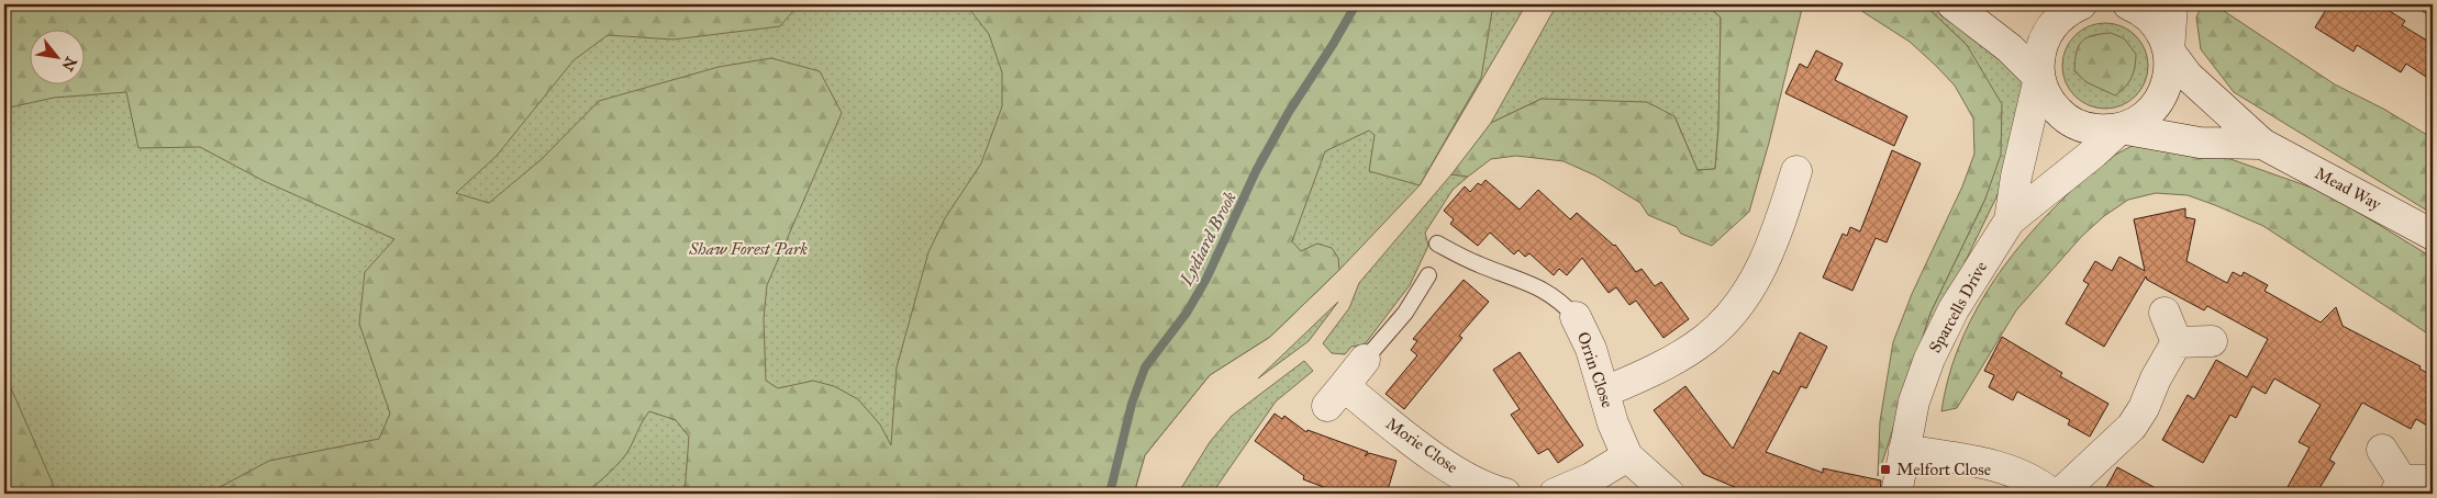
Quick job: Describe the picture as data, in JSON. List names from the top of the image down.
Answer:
{
  "streets": {
    "street": [
      "Mead Way",
      "Sparcells Drive",
      "Orrin Close",
      "Morie Close"
    ]
  },
  "crossings": [
    ["Mead Way", "Sparcells Drive"]
  ],
  "water": ["Lydiard Brook"],
  "parks": ["Shaw Forest Park"],
  "places": {
    "transit": ["Melfort Close"]
  },
  "north": "bottom right"
}
